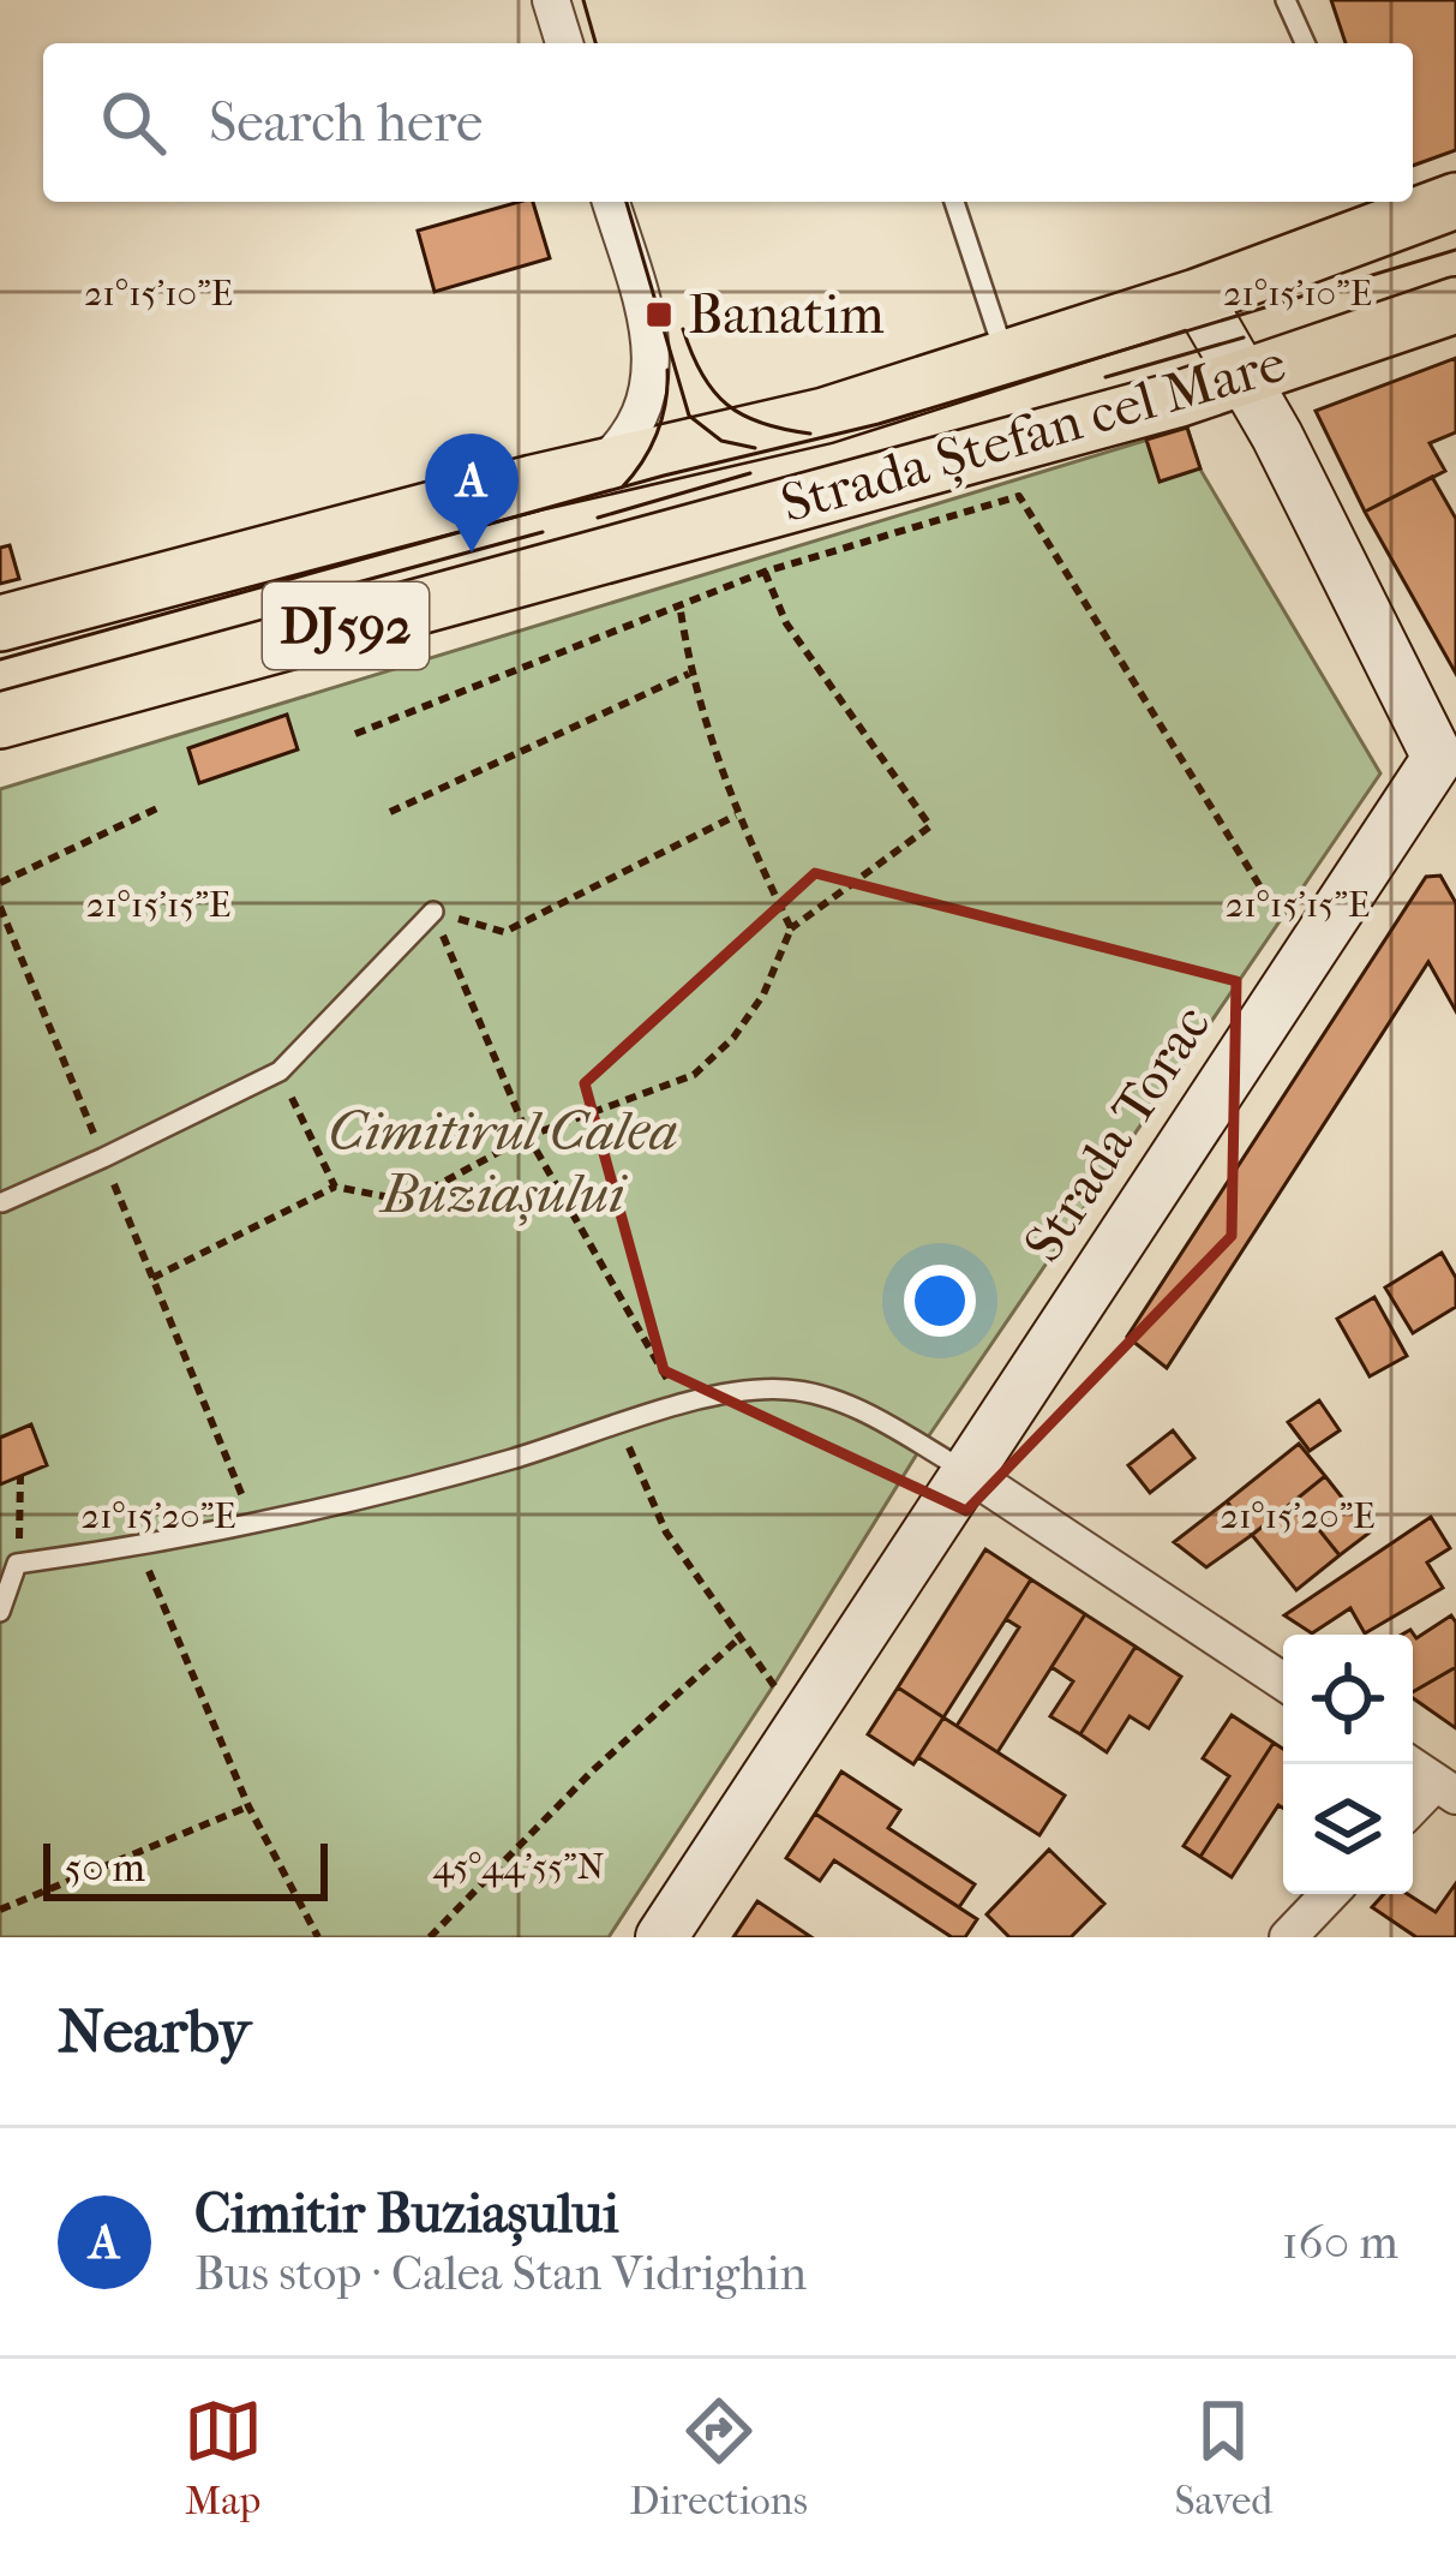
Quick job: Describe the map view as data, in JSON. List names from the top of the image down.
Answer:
{
  "streets": {
    "main road": ["Strada Ștefan cel Mare", "DJ592"],
    "street": ["Strada Torac"]
  },
  "crossings": [
    ["Strada Ștefan cel Mare", "DJ592"]
  ],
  "parks": ["Cimitirul Calea Buziașului"],
  "places": {
    "transit": ["Banatim"]
  },
  "scale_bar": "50 m",
  "page": {
    "search": "Search here",
    "pins": "A",
    "scale": "50 m",
    "heading": "Nearby",
    "list": [
      {
        "mark": "A",
        "name": "Cimitir Buziașului",
        "note": "Bus stop · Calea Stan Vidrighin",
        "value": "160 m"
      }
    ],
    "nav": ["Map", "Directions", "Saved"]
  },
  "coordinates": [
    "21°15'10\"E",
    "21°15'15\"E",
    "21°15'20\"E",
    "45°44'55\"N"
  ]
}
